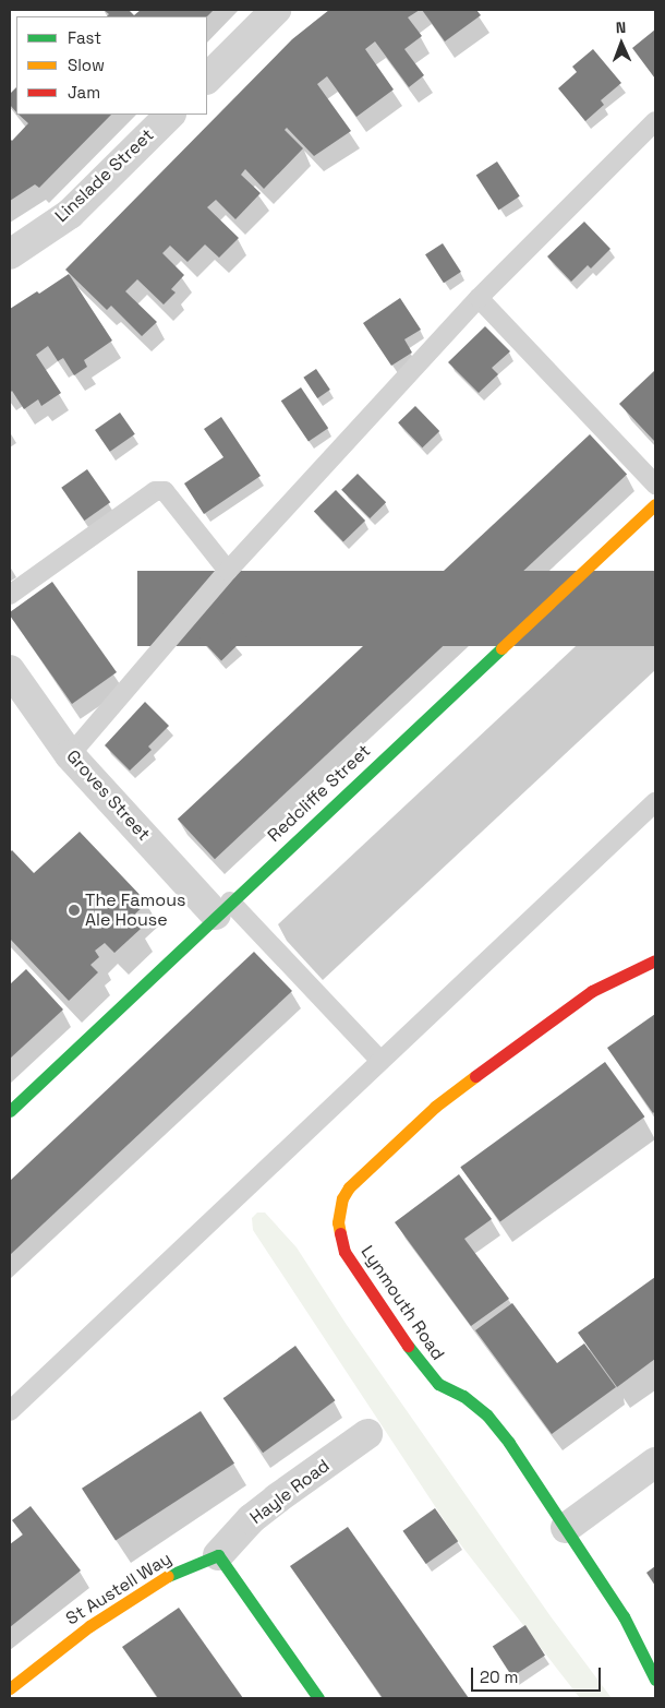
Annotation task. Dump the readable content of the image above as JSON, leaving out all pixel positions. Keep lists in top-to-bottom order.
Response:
{
  "streets": {
    "street": [
      "Linslade Street",
      "Redcliffe Street",
      "Groves Street",
      "Lynmouth Road",
      "Hayle Road",
      "St Austell Way"
    ]
  },
  "crossings": [
    ["Redcliffe Street", "Groves Street"],
    ["Hayle Road", "St Austell Way"]
  ],
  "places": ["The Famous Ale House"],
  "legend": ["Fast", "Slow", "Jam"],
  "scale_bar": "20 m",
  "north": "top"
}
